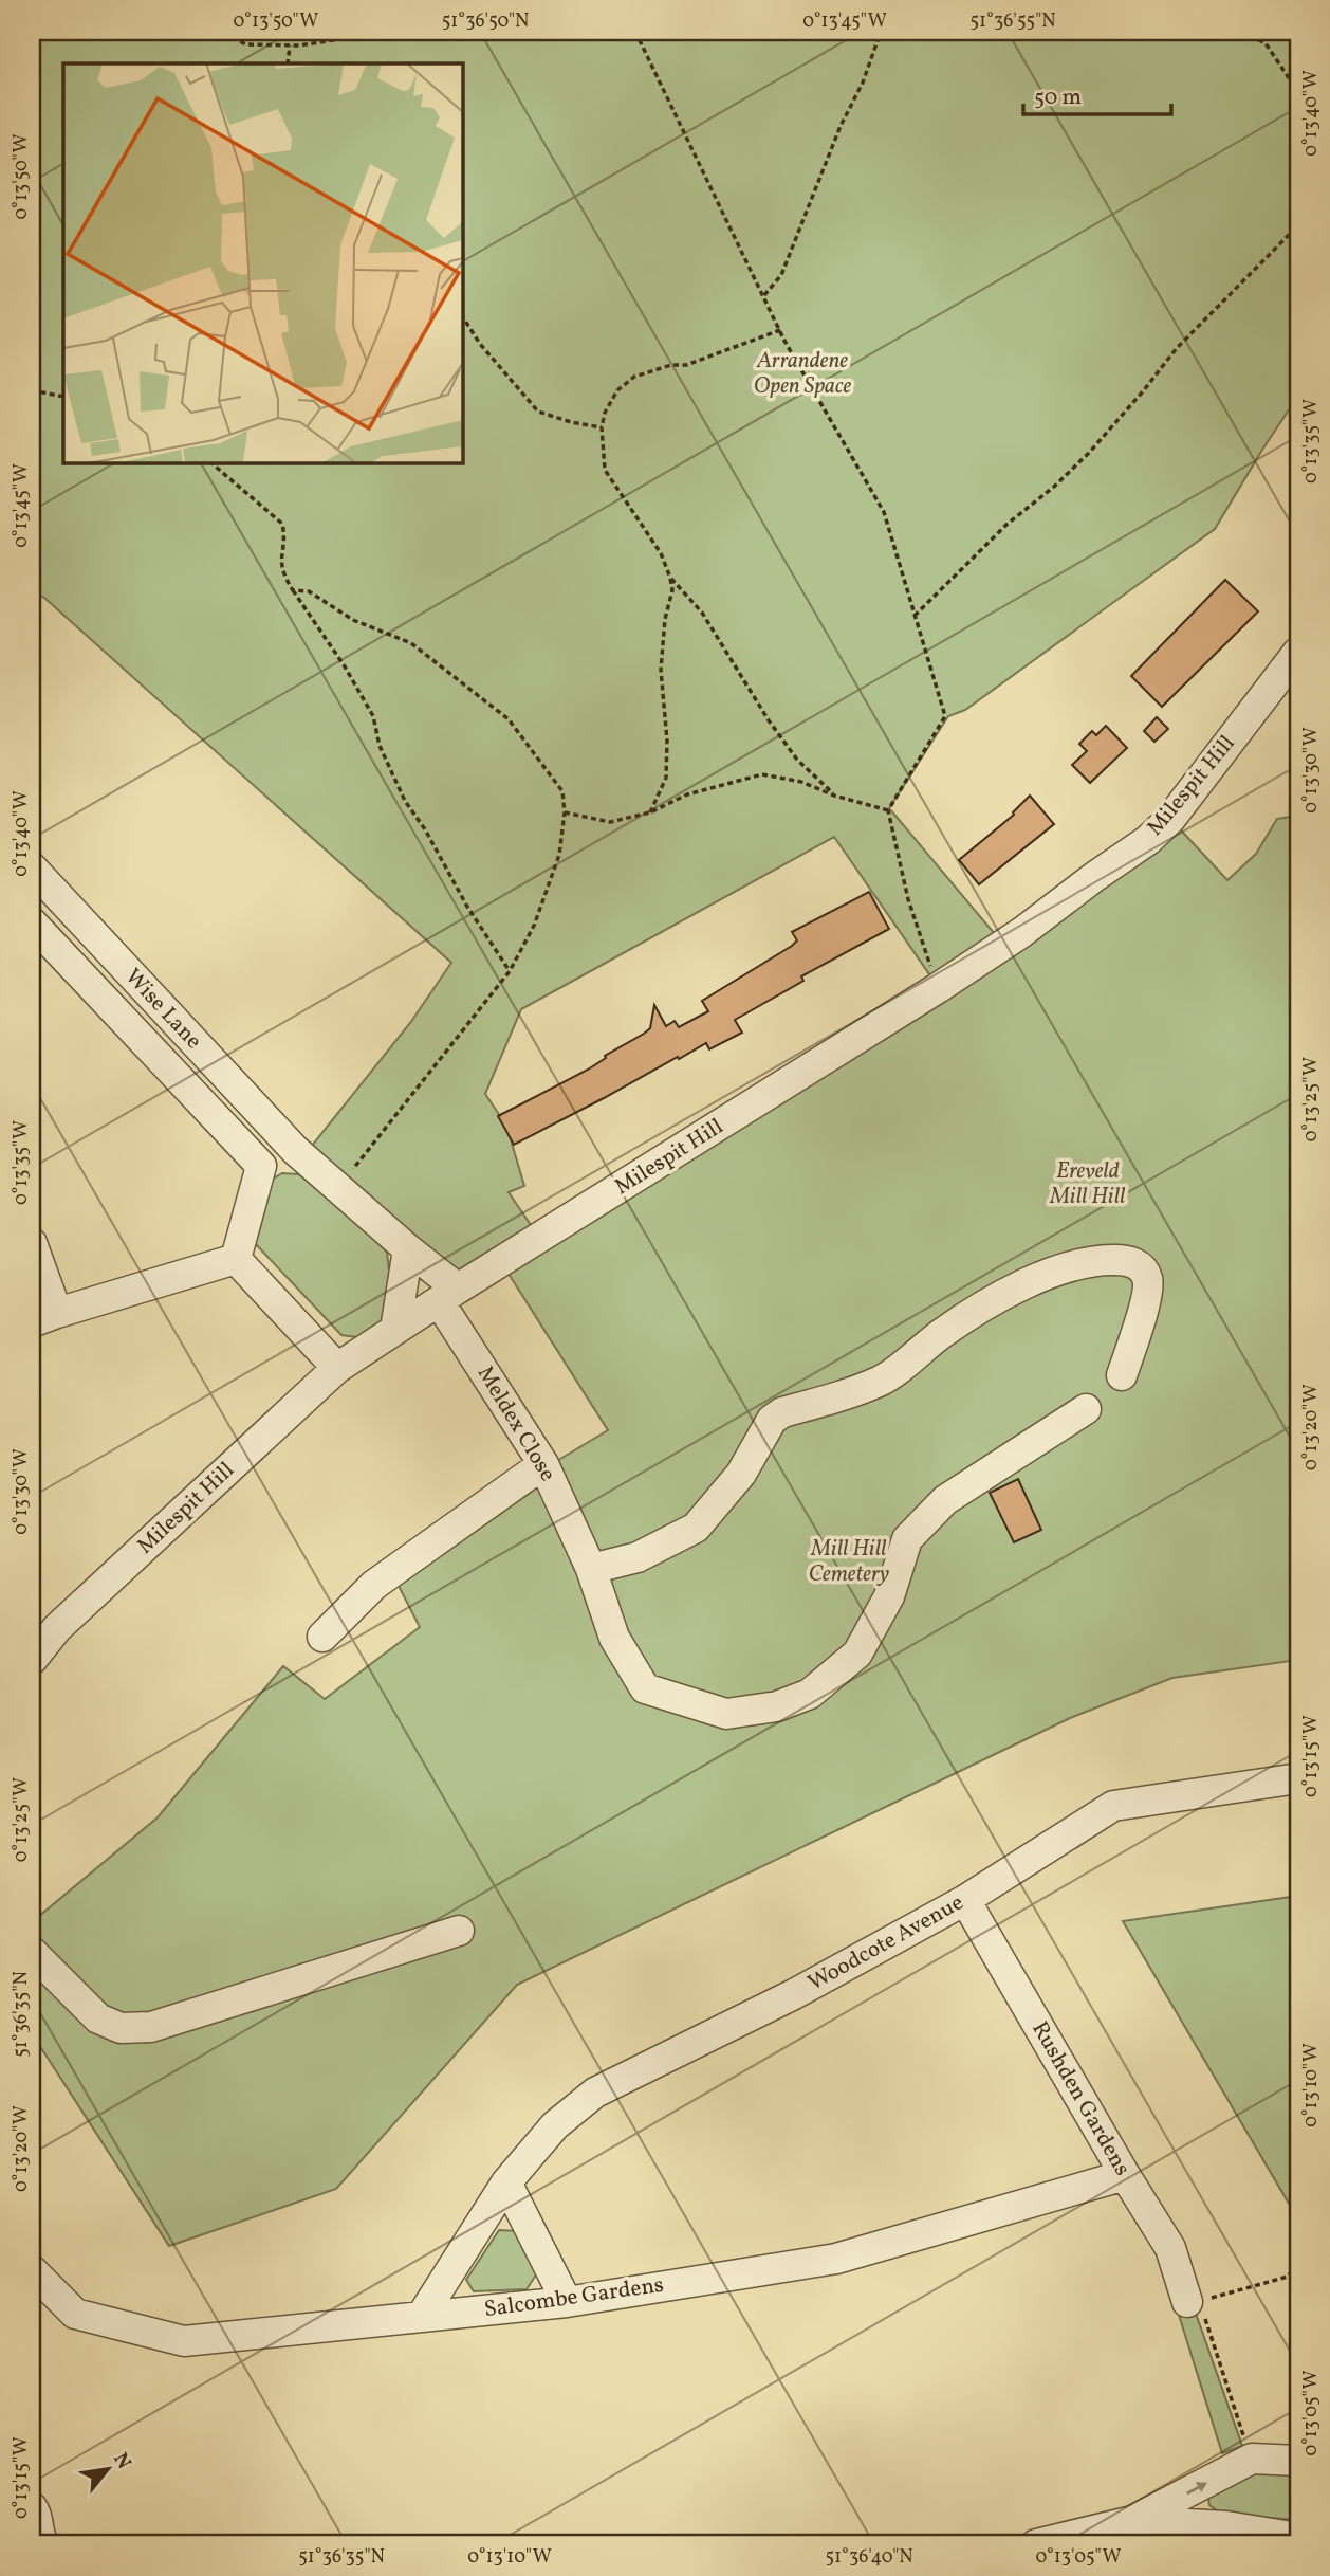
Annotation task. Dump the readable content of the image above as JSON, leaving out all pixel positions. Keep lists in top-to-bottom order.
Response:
{
  "streets": {
    "street": [
      "Milespit Hill",
      "Wise Lane",
      "Meldex Close",
      "Woodcote Avenue",
      "Rushden Gardens",
      "Salcombe Gardens"
    ]
  },
  "crossings": [
    ["Milespit Hill", "Wise Lane"],
    ["Milespit Hill", "Meldex Close"],
    ["Wise Lane", "Meldex Close"],
    ["Woodcote Avenue", "Rushden Gardens"],
    ["Woodcote Avenue", "Salcombe Gardens"],
    ["Rushden Gardens", "Salcombe Gardens"]
  ],
  "parks": ["Arrandene Open Space", "Ereveld Mill Hill", "Mill Hill Cemetery"],
  "scale_bar": "50 m",
  "north": "top right",
  "coordinates": [
    "0°13'50\"W",
    "51°36'50\"N",
    "0°13'45\"W",
    "51°36'55\"N",
    "0°13'40\"W",
    "0°13'35\"W",
    "0°13'30\"W",
    "0°13'25\"W",
    "0°13'20\"W",
    "0°13'15\"W",
    "51°36'35\"N",
    "0°13'10\"W",
    "0°13'05\"W",
    "51°36'40\"N"
  ]
}
